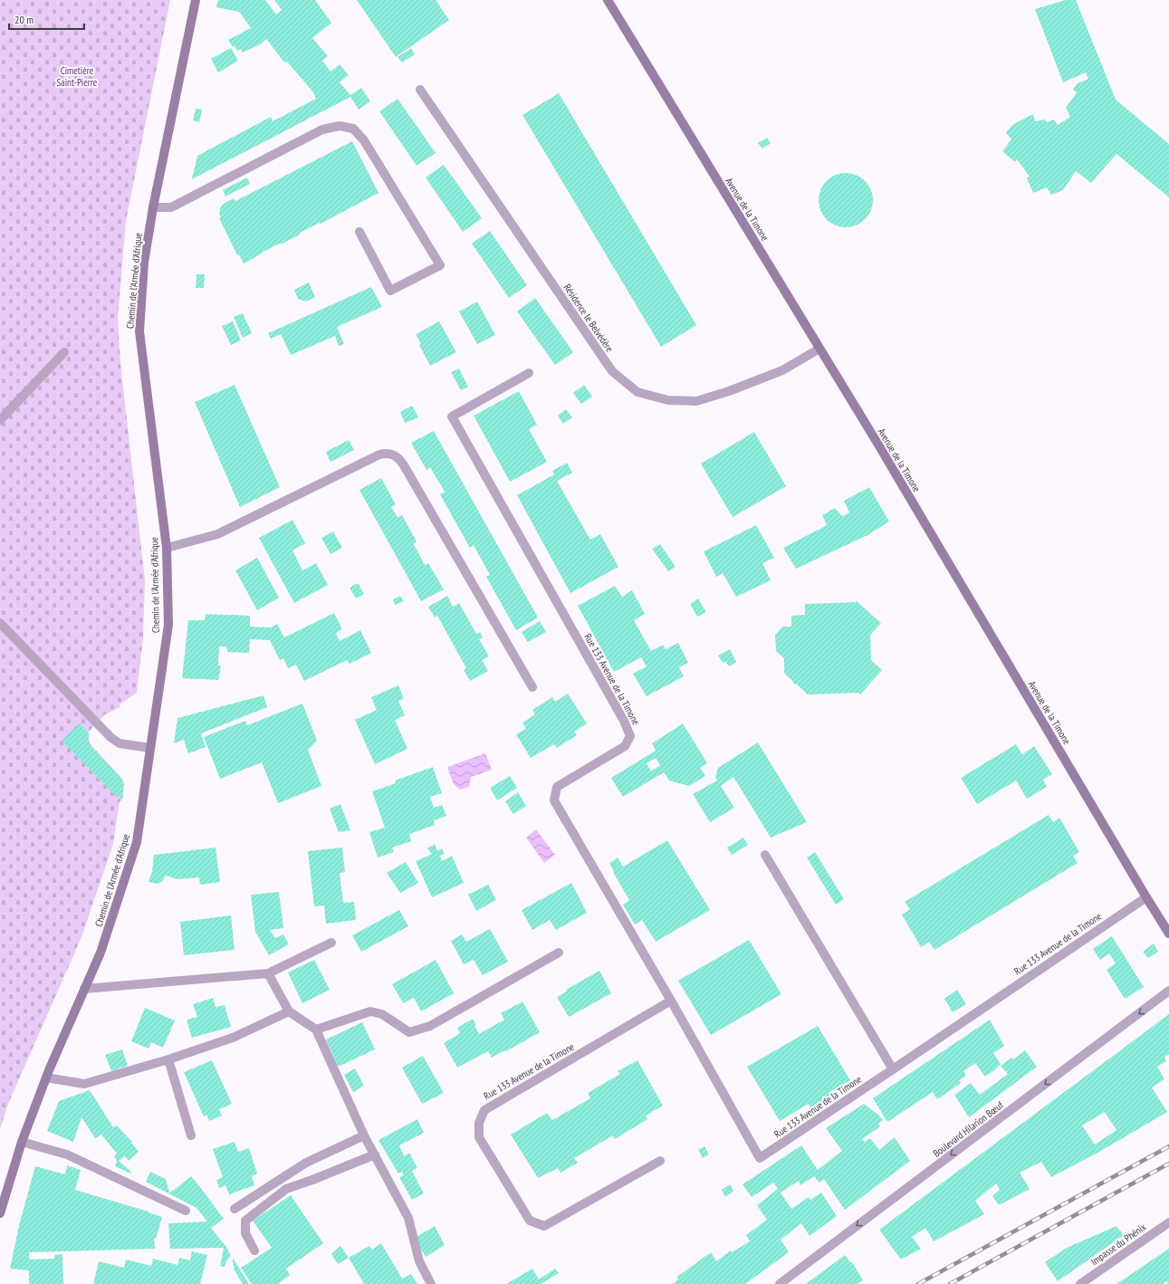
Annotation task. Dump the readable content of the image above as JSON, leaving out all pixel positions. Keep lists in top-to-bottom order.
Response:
{
  "streets": {
    "street": [
      "Avenue de la Timone",
      "Chemin de l'Armée d'Afrique",
      "Résidence le Belvédère",
      "Rue 133 Avenue de la Timone",
      "Boulevard Hilarion Bœuf",
      "Impasse du Phénix"
    ]
  },
  "crossings": [
    ["Avenue de la Timone", "Résidence le Belvédère"],
    ["Avenue de la Timone", "Rue 133 Avenue de la Timone"]
  ],
  "one_way": ["Boulevard Hilarion Bœuf"],
  "parks": ["Cimetière Saint-Pierre"],
  "scale_bar": "20 m"
}
